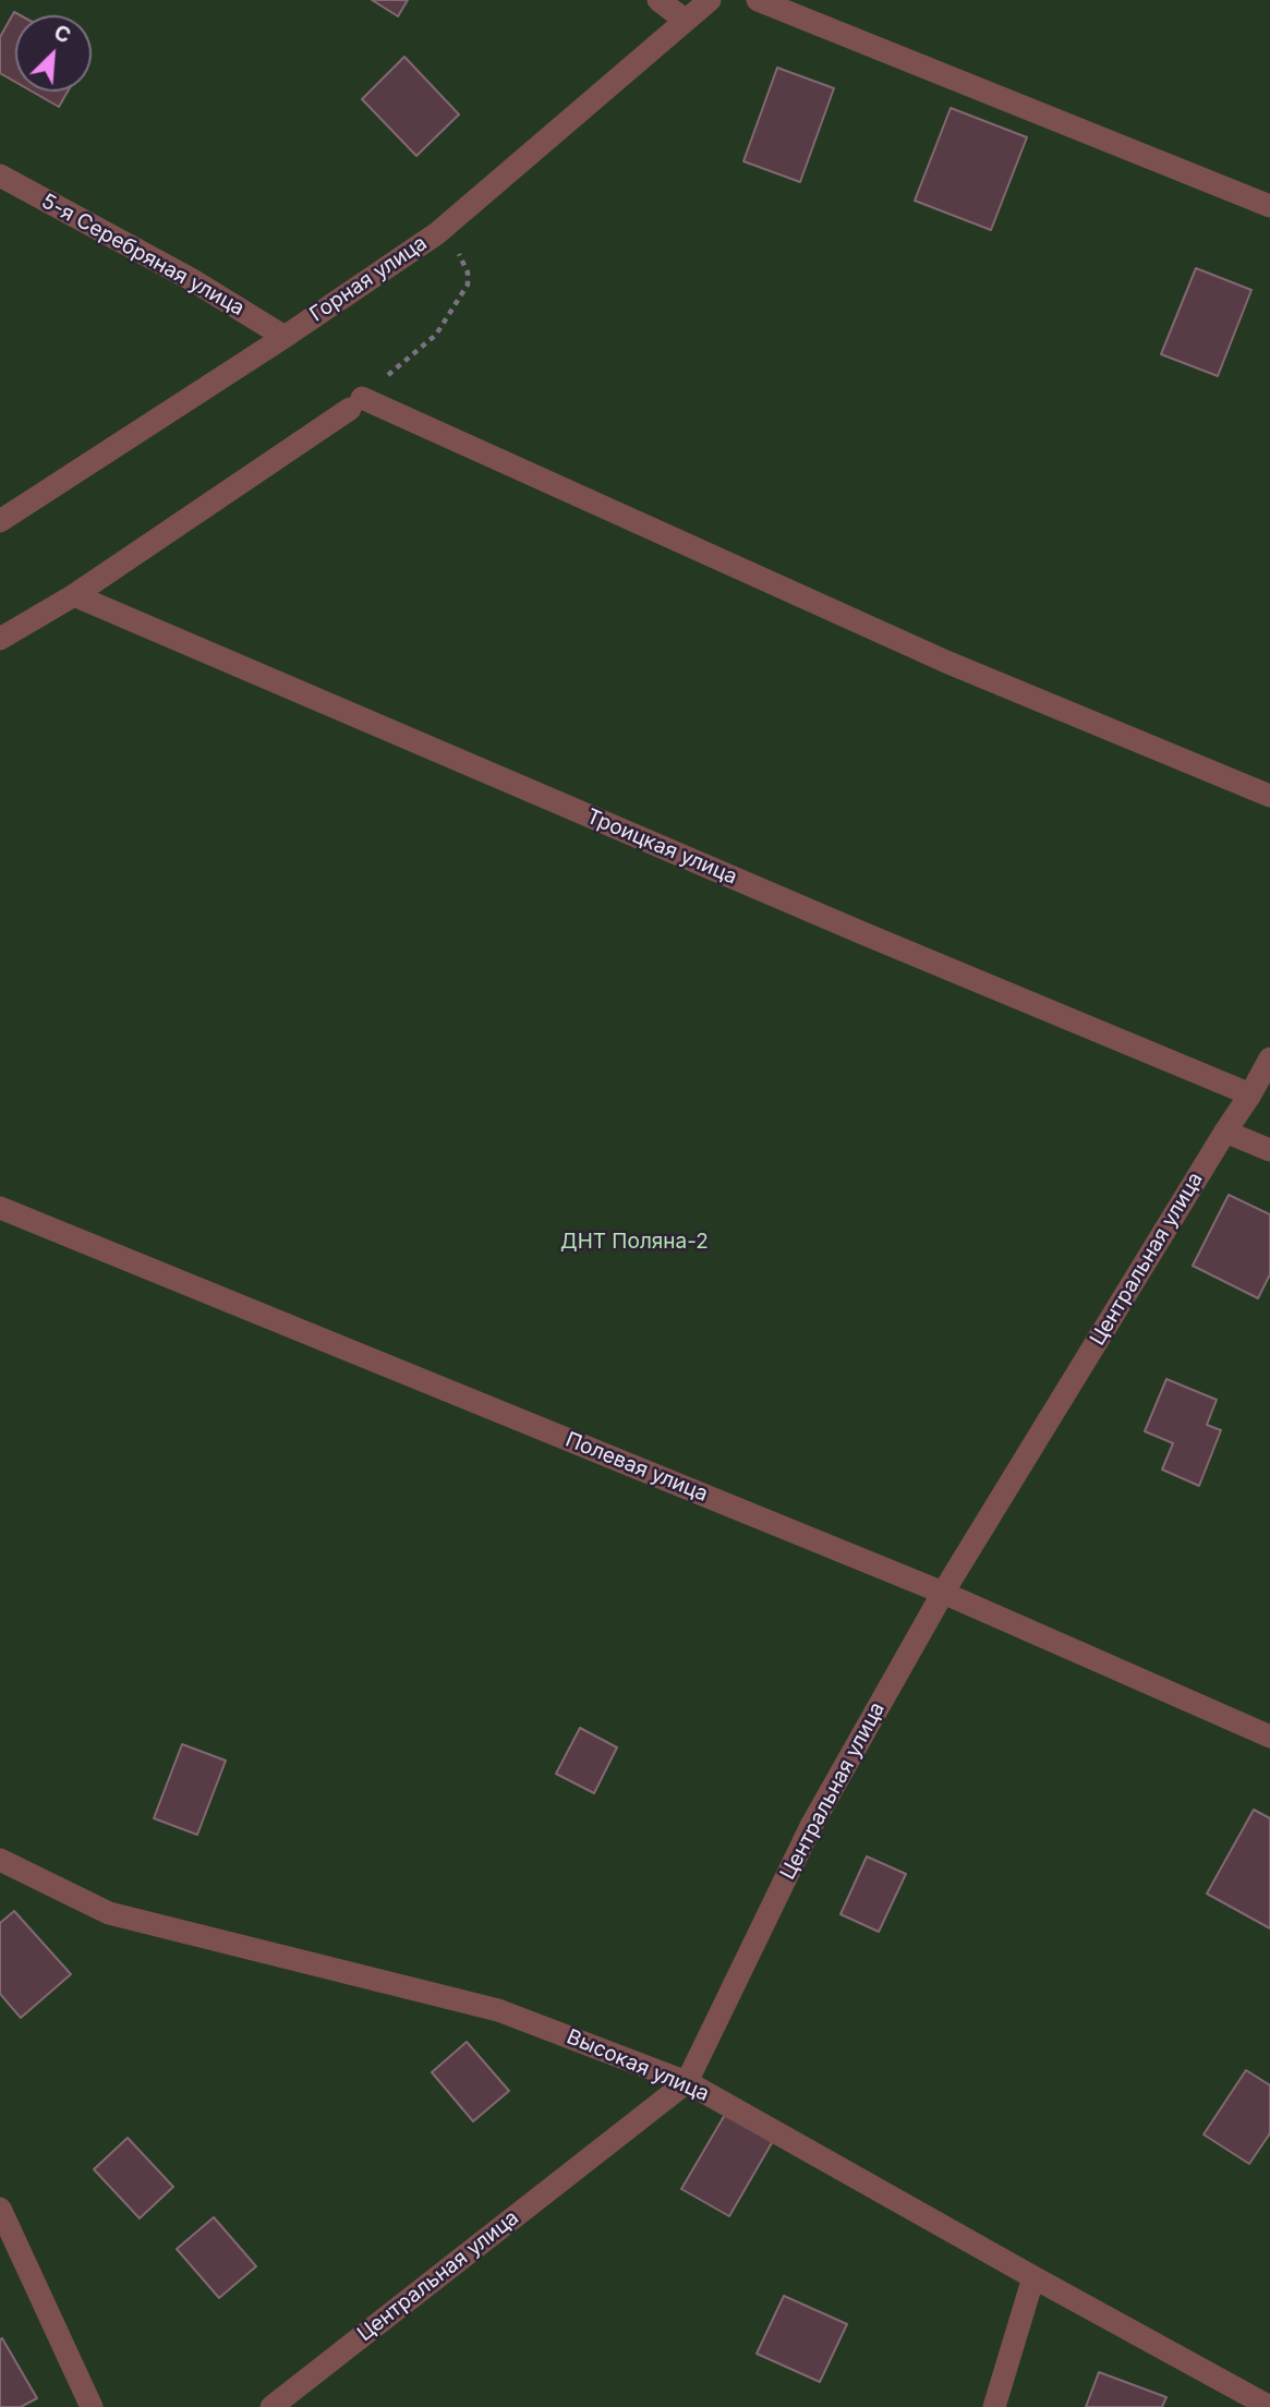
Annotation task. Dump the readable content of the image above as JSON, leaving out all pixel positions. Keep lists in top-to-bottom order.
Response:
{
  "streets": {
    "street": [
      "5-я Серебряная улица",
      "Горная улица",
      "Троицкая улица",
      "Центральная улица",
      "Полевая улица",
      "Высокая улица"
    ]
  },
  "crossings": [
    ["5-я Серебряная улица", "Горная улица"],
    ["Троицкая улица", "Центральная улица"],
    ["Центральная улица", "Полевая улица"],
    ["Центральная улица", "Высокая улица"]
  ],
  "parks": ["ДНТ Поляна-2"],
  "north": "top right"
}
